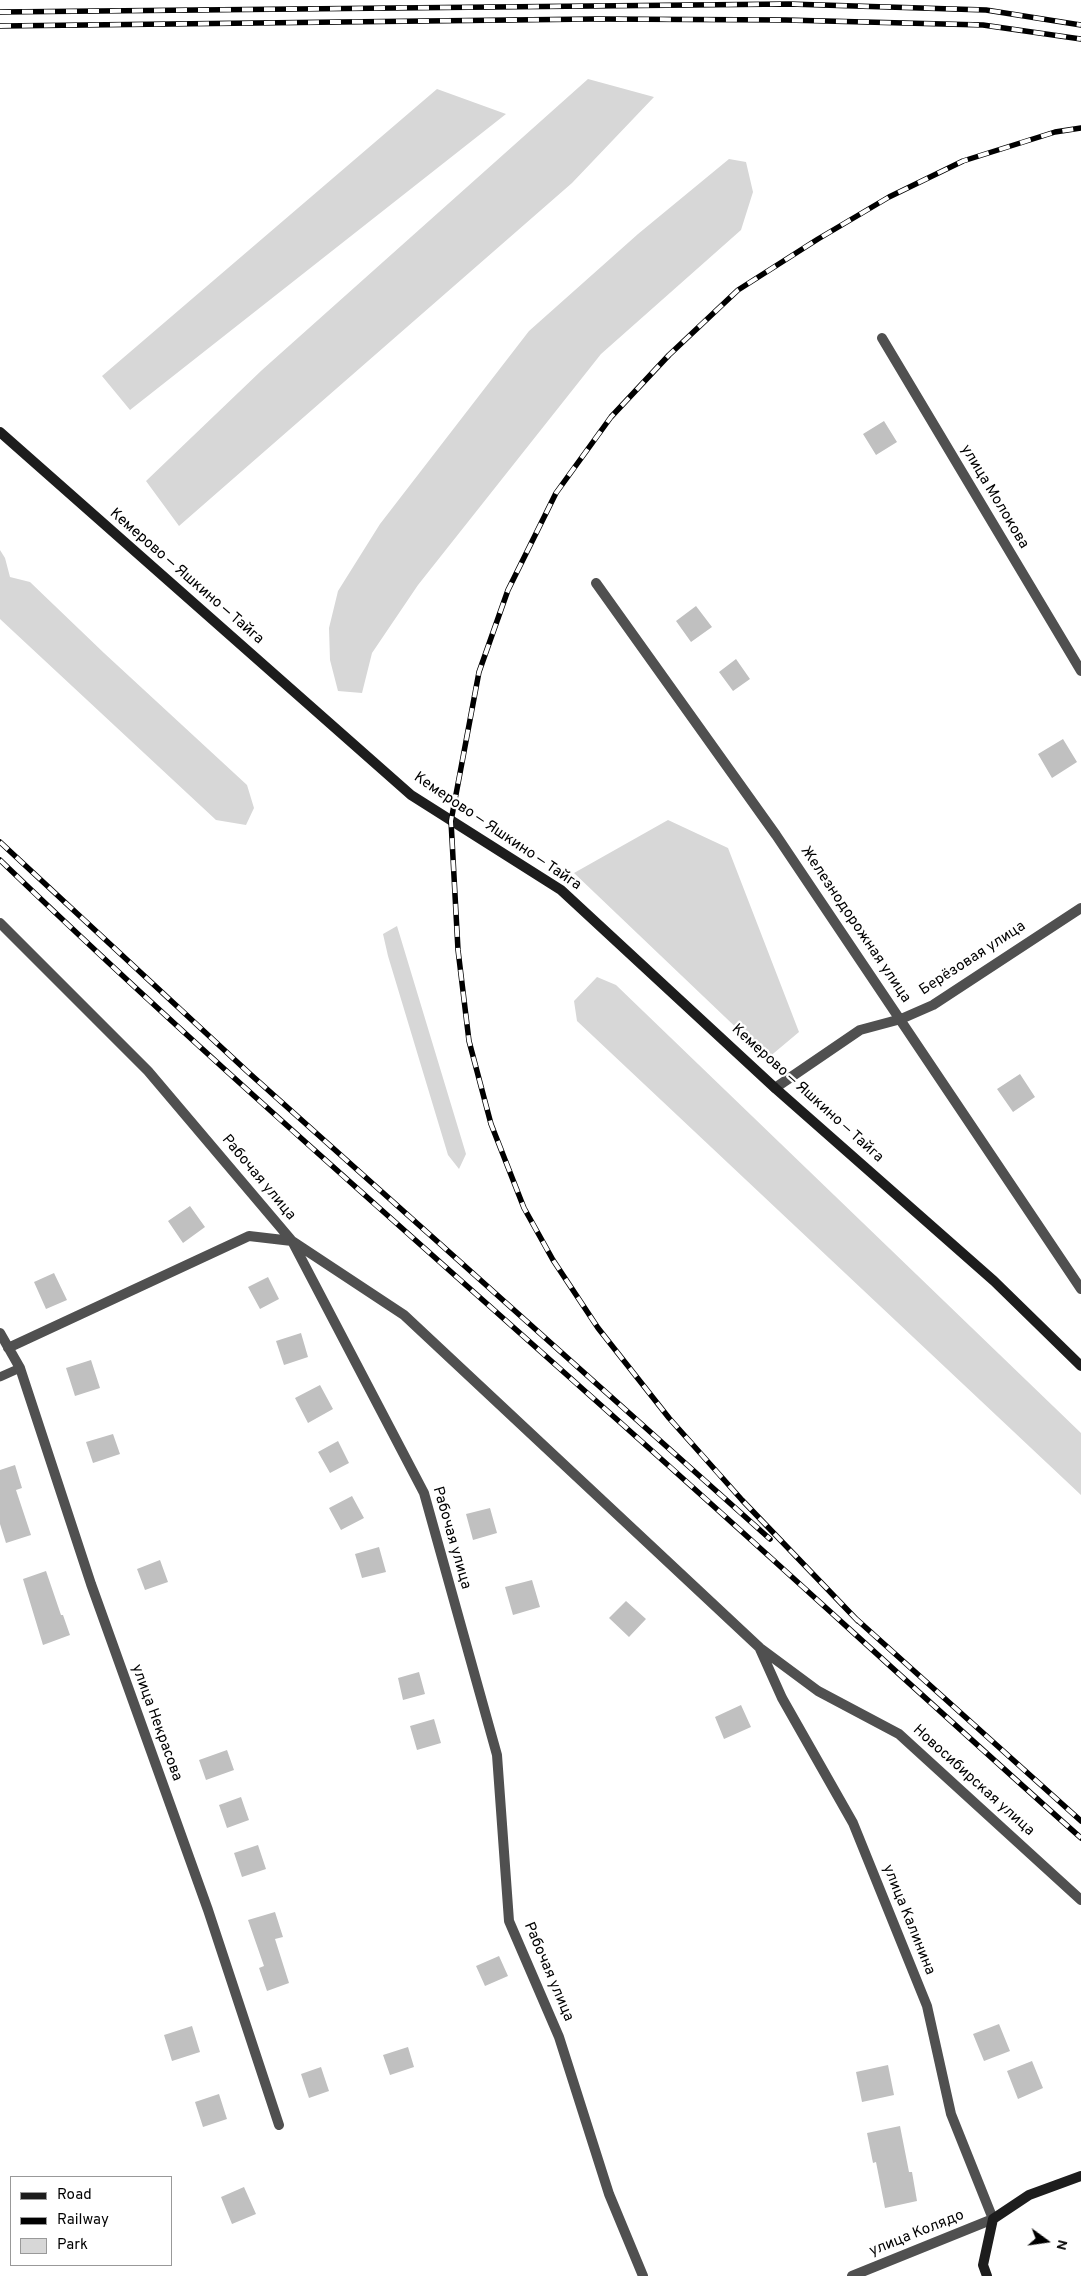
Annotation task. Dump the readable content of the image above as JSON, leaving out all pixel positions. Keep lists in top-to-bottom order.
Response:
{
  "streets": {
    "main road": ["Кемерово — Яшкино — Тайга", "улица Колядо"],
    "street": [
      "улица Молокова",
      "Железнодорожная улица",
      "Берёзовая улица",
      "Рабочая улица",
      "улица Некрасова",
      "Новосибирская улица",
      "улица Калинина"
    ]
  },
  "crossings": [
    ["Кемерово — Яшкино — Тайга", "Берёзовая улица"],
    ["Железнодорожная улица", "Берёзовая улица"],
    ["Рабочая улица", "Новосибирская улица"],
    ["Новосибирская улица", "улица Калинина"],
    ["улица Калинина", "улица Колядо"]
  ],
  "legend": ["Road", "Railway", "Park"],
  "north": "right"
}
